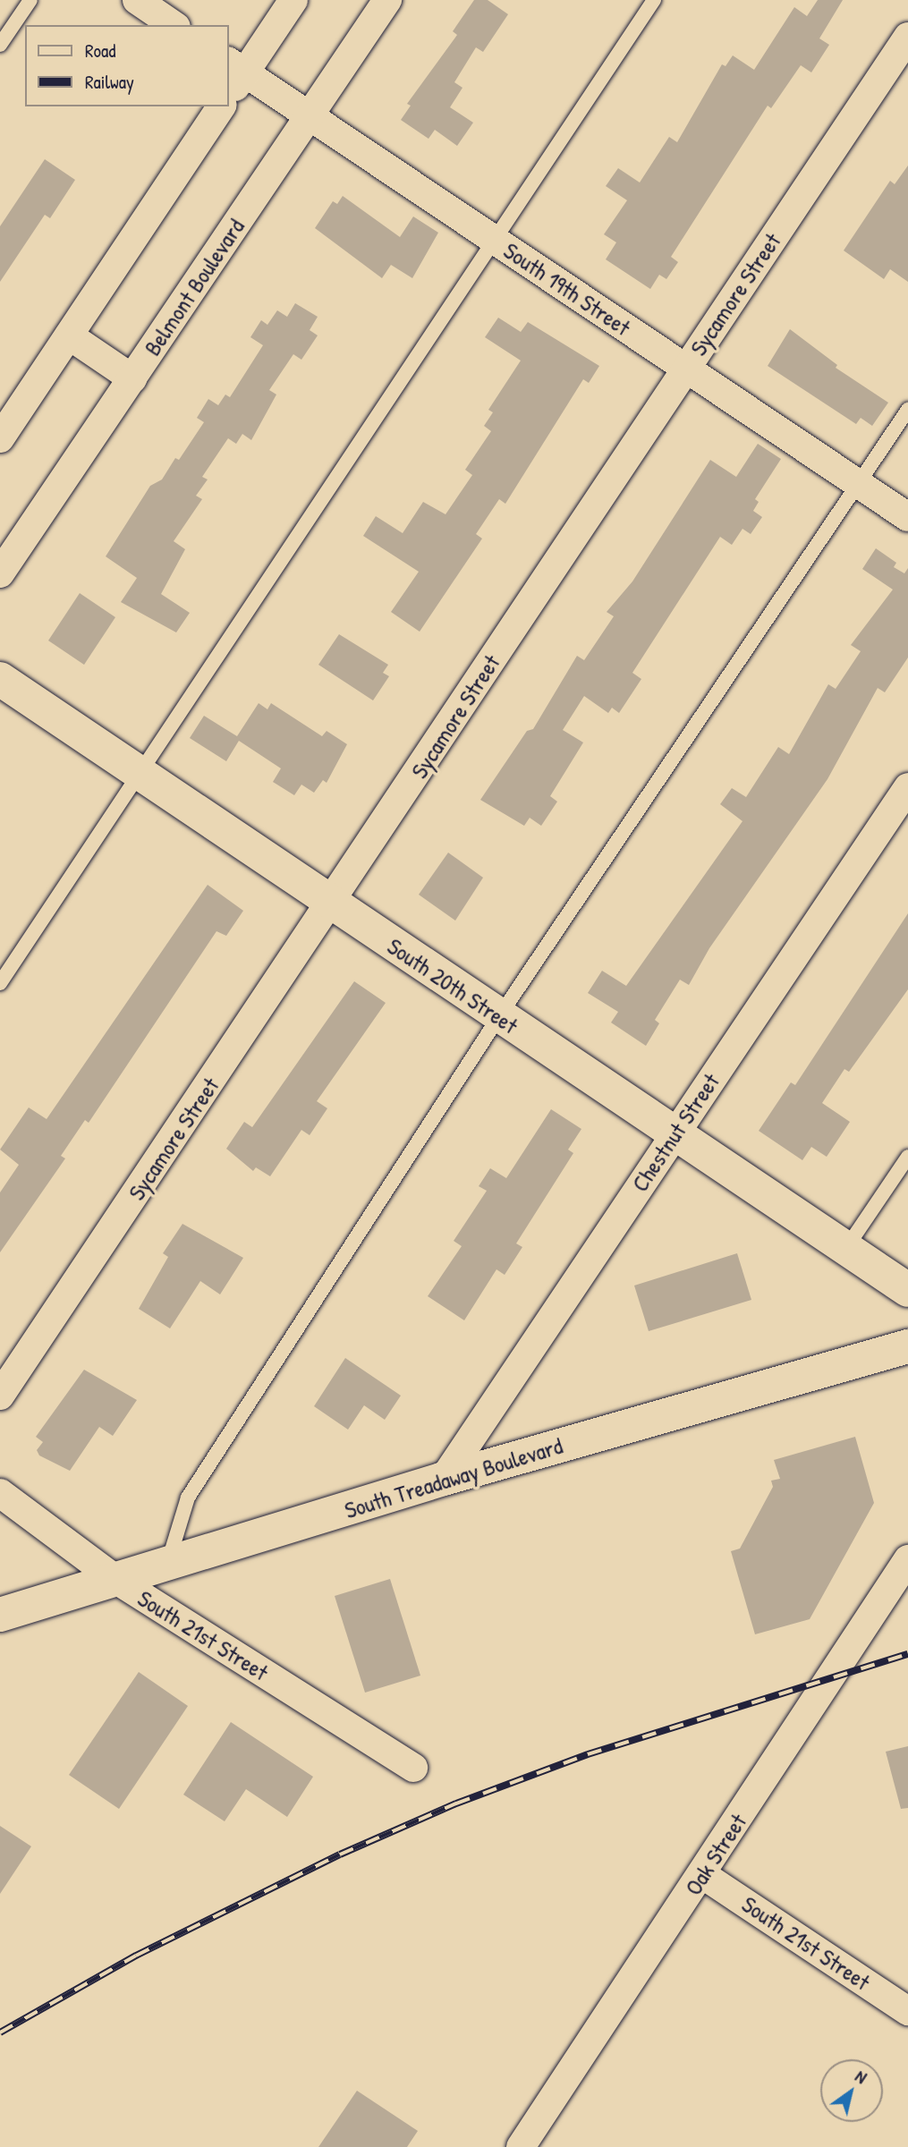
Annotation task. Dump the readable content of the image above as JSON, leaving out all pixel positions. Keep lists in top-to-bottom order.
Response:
{
  "streets": {
    "street": [
      "Belmont Boulevard",
      "South 19th Street",
      "Sycamore Street",
      "South 20th Street",
      "Chestnut Street",
      "South Treadaway Boulevard",
      "South 21st Street",
      "Oak Street"
    ]
  },
  "crossings": [
    ["Belmont Boulevard", "South 19th Street"],
    ["South 19th Street", "Sycamore Street"],
    ["Sycamore Street", "South 20th Street"],
    ["South 20th Street", "Chestnut Street"],
    ["Chestnut Street", "South Treadaway Boulevard"],
    ["South Treadaway Boulevard", "South 21st Street"],
    ["South 21st Street", "Oak Street"]
  ],
  "legend": ["Road", "Railway"],
  "north": "top right"
}
